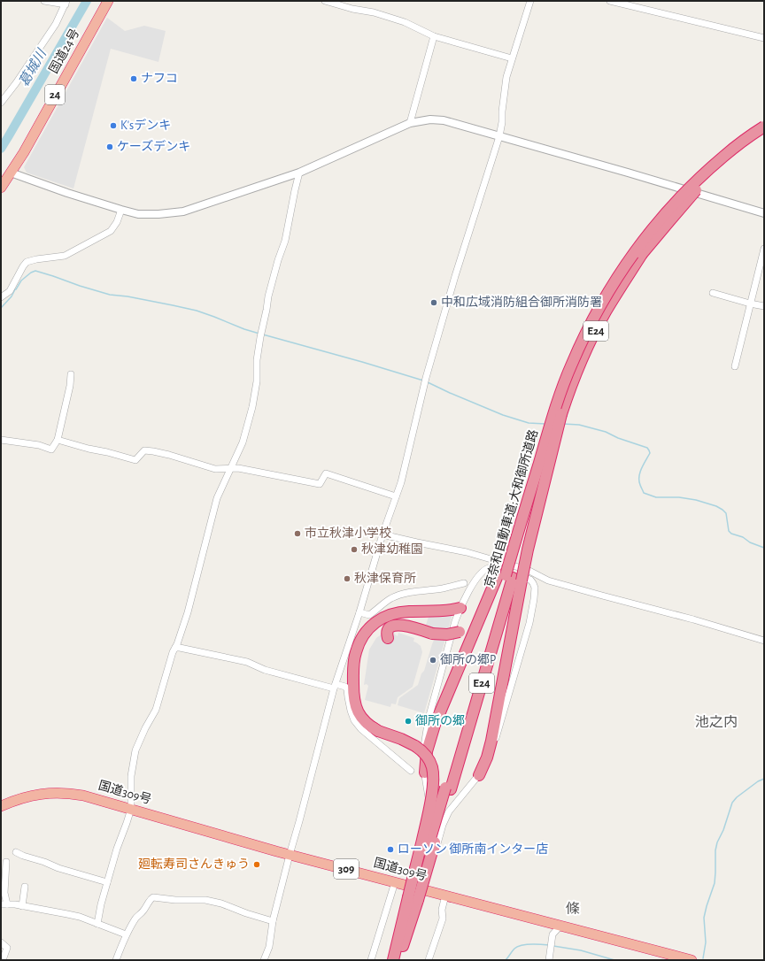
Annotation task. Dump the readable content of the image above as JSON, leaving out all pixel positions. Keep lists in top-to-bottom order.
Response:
{
  "streets": {
    "highway": [
      "国道24号",
      "24",
      "E24",
      "京奈和自動車道;大和御所道路",
      "国道309号",
      "309"
    ]
  },
  "districts": ["池之内", "條"],
  "water": ["葛城川"],
  "places": [
    "ナフコ",
    "K'sデンキ",
    "ケーズデンキ",
    "中和広域消防組合御所消防署",
    "市立秋津小学校",
    "秋津幼稚園",
    "秋津保育所",
    "御所の郷P",
    "御所の郷",
    "ローソン 御所南インター店",
    "廻転寿司さんきゅう"
  ]
}
